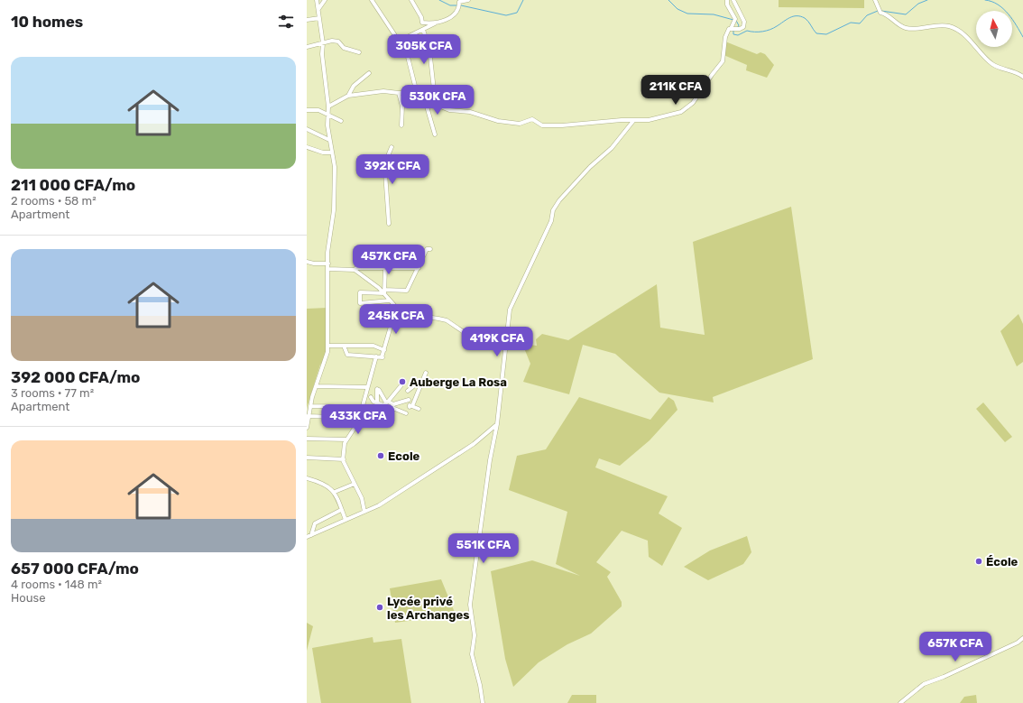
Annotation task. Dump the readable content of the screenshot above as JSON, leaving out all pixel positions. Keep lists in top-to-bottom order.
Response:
{
  "places": [
    "Auberge La Rosa",
    "Ecole",
    "École",
    "Lycée privé les Archanges"
  ],
  "north": "top",
  "page": {
    "heading": "10 homes",
    "price": [
      "305K CFA",
      "211K CFA",
      "530K CFA",
      "392K CFA",
      "457K CFA",
      "245K CFA",
      "419K CFA",
      "433K CFA",
      "551K CFA",
      "657K CFA"
    ],
    "list": [
      {
        "name": "211 000 CFA/mo",
        "note": "2 rooms · 58 m² · Apartment"
      },
      {
        "name": "392 000 CFA/mo",
        "note": "3 rooms · 77 m² · Apartment"
      },
      {
        "name": "657 000 CFA/mo",
        "note": "4 rooms · 148 m² · House"
      }
    ]
  }
}
